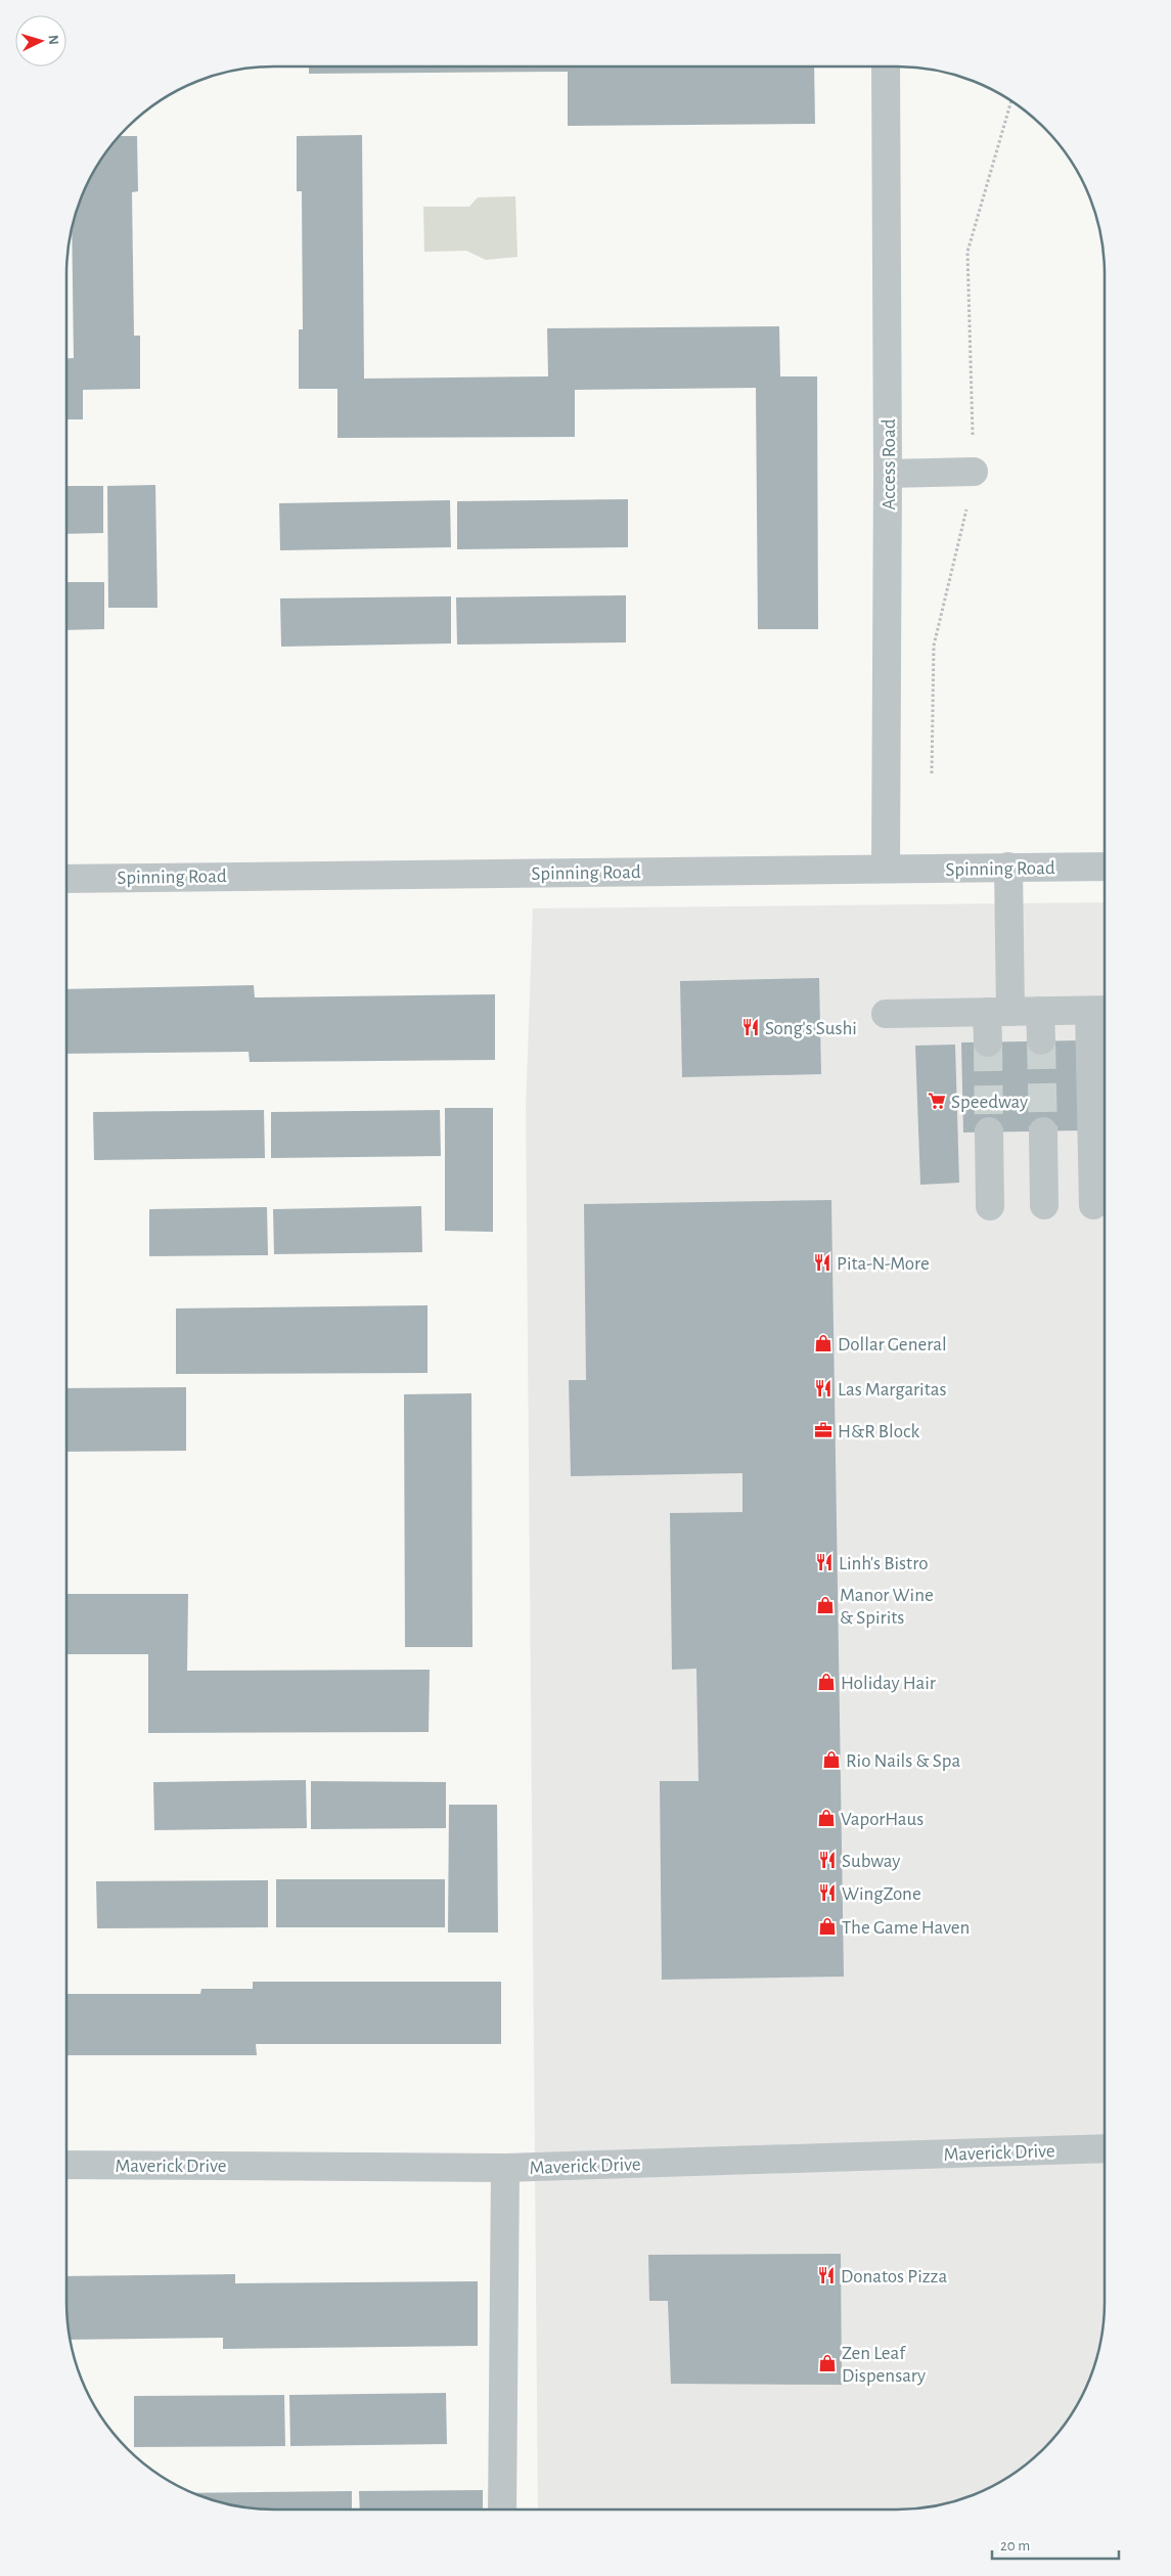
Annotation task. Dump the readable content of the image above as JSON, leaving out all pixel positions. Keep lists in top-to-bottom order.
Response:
{
  "streets": {
    "street": ["Access Road", "Spinning Road", "Maverick Drive"]
  },
  "crossings": [
    ["Access Road", "Spinning Road"]
  ],
  "places": {
    "restaurant": [
      "Song's Sushi",
      "Pita-N-More",
      "Las Margaritas",
      "Linh's Bistro",
      "Subway",
      "WingZone",
      "Donatos Pizza"
    ],
    "supermarket": ["Speedway"],
    "shop": [
      "Dollar General",
      "Manor Wine & Spirits",
      "Holiday Hair",
      "Rio Nails & Spa",
      "VaporHaus",
      "The Game Haven",
      "Zen Leaf Dispensary"
    ],
    "office": ["H&R Block"]
  },
  "scale_bar": "20 m",
  "north": "right"
}
